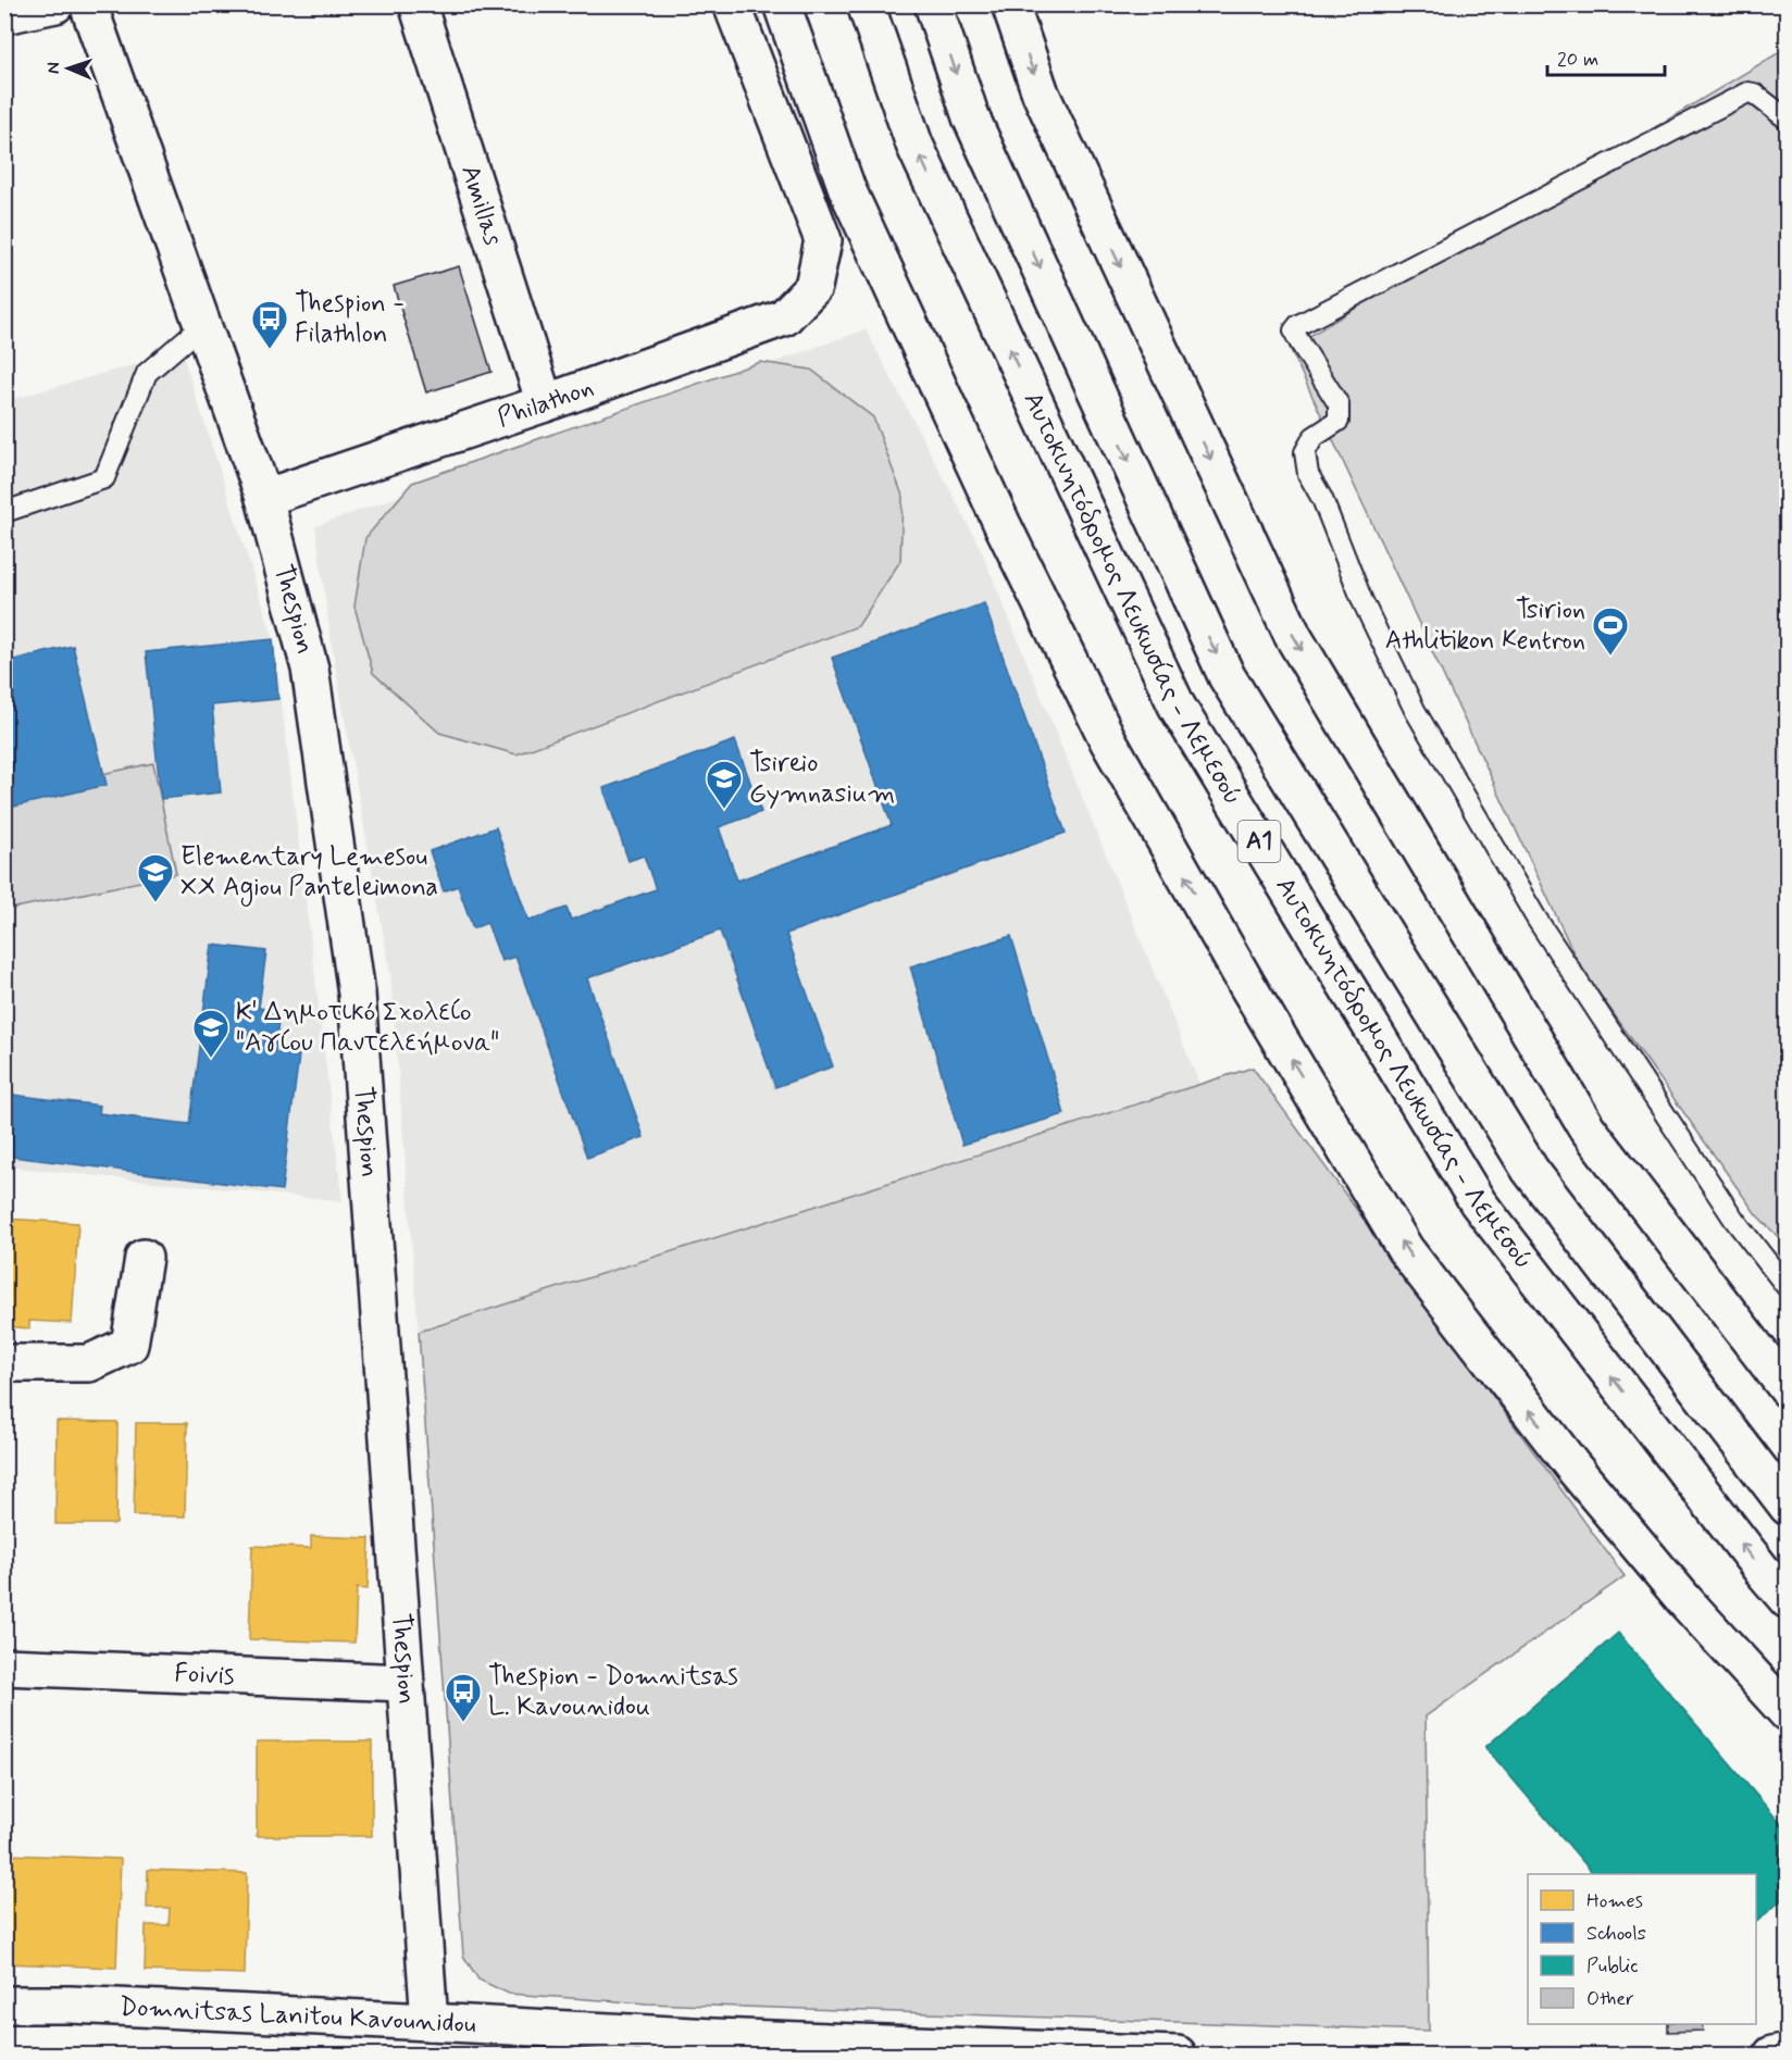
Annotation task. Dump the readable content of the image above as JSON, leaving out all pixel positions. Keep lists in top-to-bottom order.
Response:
{
  "streets": {
    "main road": [
      "Amillas",
      "Philathon",
      "Αυτοκινητόδρομος Λευκωσίας - Λεμεσού",
      "Thespion",
      "A1",
      "Foivis",
      "Domnitsas Lanitou Kavounidou"
    ]
  },
  "crossings": [
    ["Amillas", "Philathon"],
    ["Philathon", "Thespion"],
    ["Thespion", "Foivis"],
    ["Thespion", "Domnitsas Lanitou Kavounidou"]
  ],
  "places": {
    "bus stop": ["Thespion - Filathlon", "Thespion - Domnitsas L. Kavounidou"],
    "sports": ["Tsirion Athlitikon Kentron"],
    "school or university": ["Tsireio Gymnasium", "Elementary Lemesou XX Agiou Panteleimona", "Κ' Δημοτικό Σχολείο \"Αγίου Παντελεήμονα\""]
  },
  "legend": [
    "Homes",
    "Schools",
    "Public",
    "Other"
  ],
  "scale_bar": "20 m",
  "north": "left"
}
